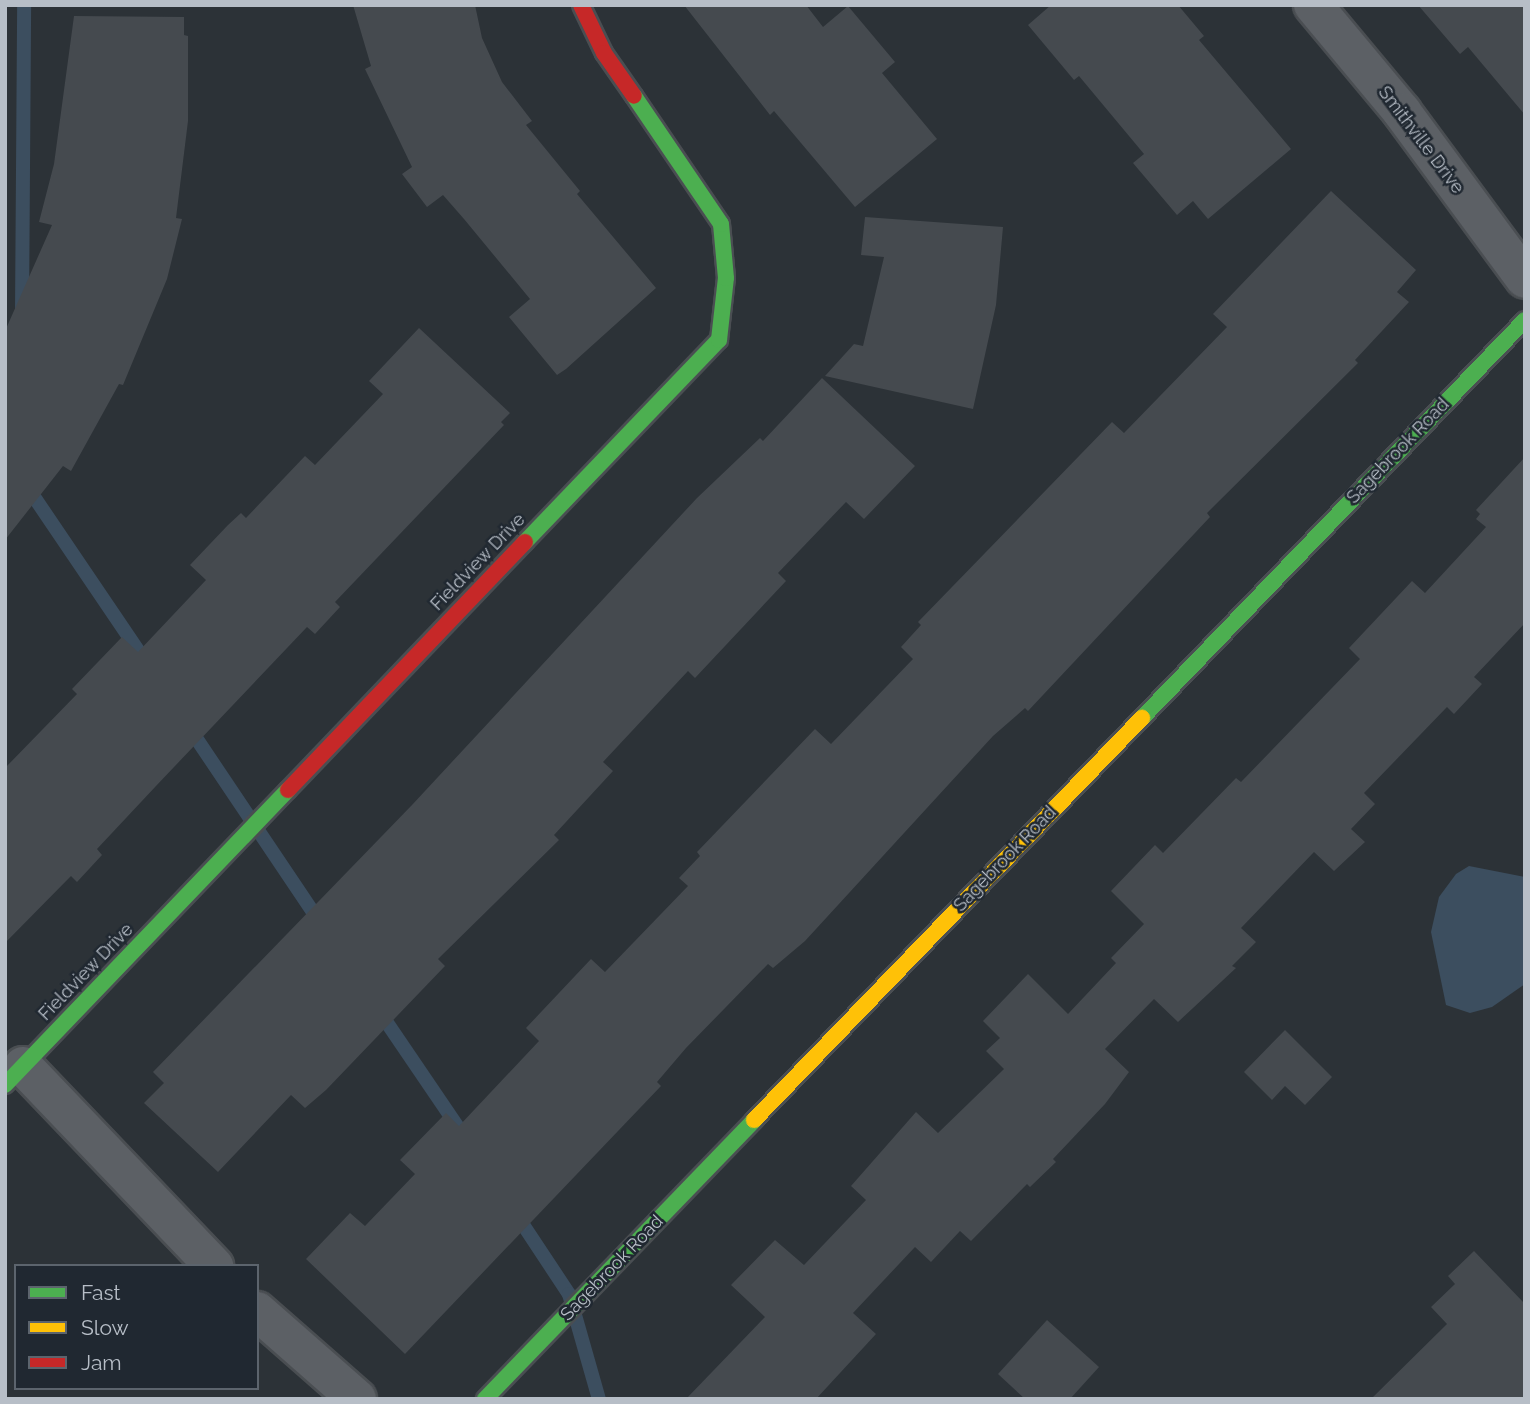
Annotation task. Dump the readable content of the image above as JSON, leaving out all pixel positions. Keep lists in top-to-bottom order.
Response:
{
  "streets": {
    "street": ["Smithville Drive", "Sagebrook Road", "Fieldview Drive"]
  },
  "legend": ["Fast", "Slow", "Jam"]
}
